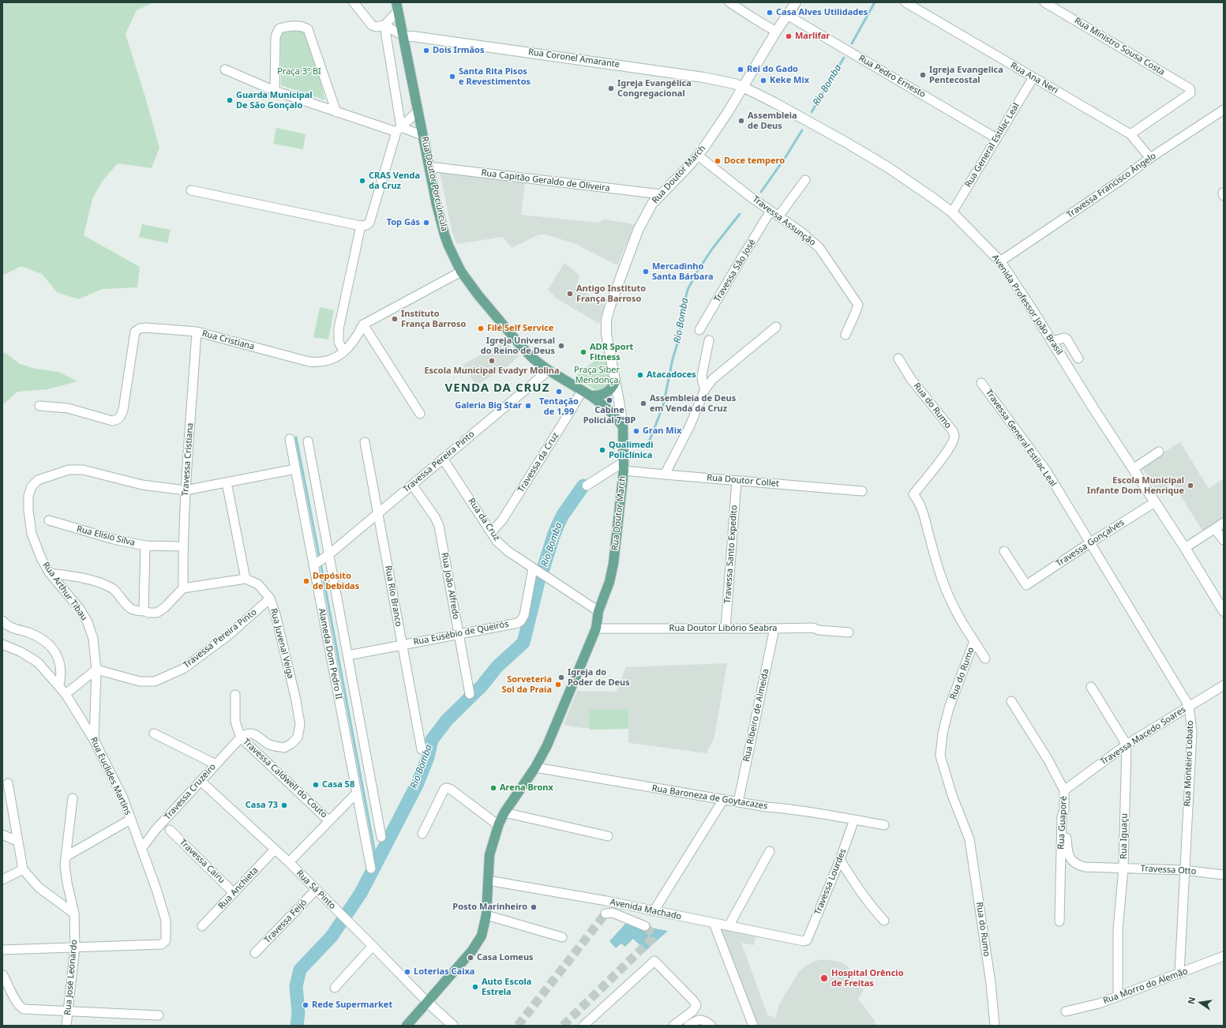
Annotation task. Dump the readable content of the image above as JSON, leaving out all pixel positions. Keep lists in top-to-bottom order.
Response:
{
  "streets": {
    "main road": [
      "Rua Coronel Amarante",
      "Rua Doutor March",
      "Rua Doutor Porciúncula",
      "Avenida Professor João Brasil"
    ],
    "street": [
      "Rua Ministro Sousa Costa",
      "Rua Pedro Ernesto",
      "Rua Ana Neri",
      "Rua General Estilac Leal",
      "Rua Capitão Geraldo de Oliveira",
      "Travessa Francisco Ângelo",
      "Travessa Assunção",
      "Travessa São José",
      "Rua Cristiana",
      "Rua do Rumo",
      "Travessa General Estilac Leal",
      "Travessa Cristiana",
      "Travessa Pereira Pinto",
      "Travessa da Cruz",
      "Rua Doutor Collet",
      "Rua da Cruz",
      "Rua Elisio Silva",
      "Travessa Gonçalves",
      "Travessa Santo Expedito",
      "Rua João Alfredo",
      "Rua Arthur Tibau",
      "Rua Rio Branco",
      "Rua Doutor Libório Seabra",
      "Rua Eusébio de Queirós",
      "Rua Juvenal Veiga",
      "Alameda Dom Pedro II",
      "Rua Ribeiro de Almeida",
      "Travessa Macedo Soares",
      "Rua Monteiro Lobato",
      "Rua Euclides Martins",
      "Travessa Caldwell do Couto",
      "Travessa Cruzeiro",
      "Rua Baroneza de Goytacazes",
      "Rua Guaporé",
      "Rua Iguaçu",
      "Travessa Cairu",
      "Travessa Otto",
      "Travessa Lourdes",
      "Rua Anchieta",
      "Rua Sá Pinto",
      "Avenida Machado",
      "Travessa Feijó",
      "Rua José Leonardo",
      "Rua Morro do Alemão"
    ]
  },
  "crossings": [
    ["Rua Ministro Sousa Costa", "Rua Ana Neri"],
    ["Rua Coronel Amarante", "Rua Doutor March"],
    ["Rua Coronel Amarante", "Rua Doutor Porciúncula"],
    ["Rua Coronel Amarante", "Avenida Professor João Brasil"],
    ["Rua Pedro Ernesto", "Rua General Estilac Leal"],
    ["Rua Pedro Ernesto", "Rua Doutor March"],
    ["Rua Ana Neri", "Rua General Estilac Leal"],
    ["Rua Ana Neri", "Travessa Francisco Ângelo"],
    ["Rua General Estilac Leal", "Avenida Professor João Brasil"],
    ["Rua Doutor March", "Rua Capitão Geraldo de Oliveira"],
    ["Rua Doutor March", "Rua Doutor Porciúncula"],
    ["Rua Doutor March", "Travessa Assunção"],
    ["Rua Doutor March", "Avenida Professor João Brasil"],
    ["Rua Doutor March", "Rua Doutor Collet"],
    ["Rua Doutor March", "Rua da Cruz"],
    ["Rua Doutor March", "Rua Doutor Libório Seabra"],
    ["Rua Doutor March", "Rua Baroneza de Goytacazes"],
    ["Rua Doutor March", "Rua Sá Pinto"],
    ["Rua Doutor March", "Avenida Machado"],
    ["Rua Capitão Geraldo de Oliveira", "Rua Doutor Porciúncula"],
    ["Rua Doutor Porciúncula", "Travessa Pereira Pinto"],
    ["Rua Doutor Porciúncula", "Travessa da Cruz"],
    ["Travessa Francisco Ângelo", "Avenida Professor João Brasil"],
    ["Travessa Assunção", "Travessa São José"],
    ["Avenida Professor João Brasil", "Travessa Gonçalves"],
    ["Rua Cristiana", "Travessa Cristiana"],
    ["Travessa General Estilac Leal", "Travessa Gonçalves"],
    ["Travessa General Estilac Leal", "Rua Monteiro Lobato"],
    ["Travessa Cristiana", "Rua Elisio Silva"],
    ["Travessa Cristiana", "Rua Arthur Tibau"],
    ["Travessa Pereira Pinto", "Rua da Cruz"],
    ["Travessa Pereira Pinto", "Rua João Alfredo"],
    ["Travessa Pereira Pinto", "Rua Arthur Tibau"],
    ["Travessa Pereira Pinto", "Rua Rio Branco"],
    ["Travessa Pereira Pinto", "Rua Juvenal Veiga"],
    ["Travessa Pereira Pinto", "Alameda Dom Pedro II"],
    ["Travessa da Cruz", "Rua da Cruz"],
    ["Rua Doutor Collet", "Travessa Santo Expedito"],
    ["Rua da Cruz", "Rua Eusébio de Queirós"],
    ["Travessa Gonçalves", "Rua Monteiro Lobato"],
    ["Travessa Santo Expedito", "Rua Doutor Libório Seabra"],
    ["Rua João Alfredo", "Rua Eusébio de Queirós"],
    ["Rua Arthur Tibau", "Alameda Dom Pedro II"],
    ["Rua Arthur Tibau", "Rua Euclides Martins"],
    ["Rua Rio Branco", "Rua Eusébio de Queirós"],
    ["Rua Doutor Libório Seabra", "Rua Ribeiro de Almeida"],
    ["Rua Eusébio de Queirós", "Alameda Dom Pedro II"],
    ["Rua Juvenal Veiga", "Travessa Caldwell do Couto"],
    ["Rua Juvenal Veiga", "Travessa Cruzeiro"],
    ["Rua Ribeiro de Almeida", "Rua Baroneza de Goytacazes"],
    ["Travessa Macedo Soares", "Rua Monteiro Lobato"],
    ["Travessa Macedo Soares", "Rua Guaporé"],
    ["Travessa Macedo Soares", "Rua Iguaçu"],
    ["Rua Monteiro Lobato", "Travessa Otto"],
    ["Rua Monteiro Lobato", "Rua Morro do Alemão"],
    ["Rua Euclides Martins", "Travessa Cruzeiro"],
    ["Rua Euclides Martins", "Rua José Leonardo"],
    ["Travessa Caldwell do Couto", "Travessa Cruzeiro"],
    ["Travessa Cruzeiro", "Rua Sá Pinto"],
    ["Rua Baroneza de Goytacazes", "Travessa Lourdes"],
    ["Rua Guaporé", "Travessa Otto"],
    ["Rua Iguaçu", "Travessa Otto"],
    ["Rua Iguaçu", "Rua Morro do Alemão"],
    ["Travessa Cairu", "Rua Anchieta"],
    ["Travessa Lourdes", "Avenida Machado"],
    ["Rua Anchieta", "Rua Sá Pinto"],
    ["Rua Sá Pinto", "Travessa Feijó"]
  ],
  "districts": ["VENDA DA CRUZ"],
  "water": ["Rio Bomba"],
  "parks": ["Praça 3º BI", "Praça Siber Mendonça"],
  "places": [
    "Casa Alves Utilidades",
    "Marlifar",
    "Dois Irmãos",
    "Rei do Gado",
    "Igreja Evangelica Pentecostal",
    "Santa Rita Pisos e Revestimentos",
    "Keke Mix",
    "Igreja Evangélica Congregacional",
    "Guarda Municipal De São Gonçalo",
    "Assembleia de Deus",
    "Doce tempero",
    "CRAS Venda da Cruz",
    "Top Gás",
    "Mercadinho Santa Bárbara",
    "Antigo Instituto França Barroso",
    "Instituto França Barroso",
    "Filé Self Service",
    "Igreja Universal do Reino de Deus",
    "ADR Sport Fitness",
    "Escola Municipal Evadyr Molina",
    "Atacadoces",
    "Tentação de 1,99",
    "Cabine Policial 7ºBP",
    "Assembleia de Deus em Venda da Cruz",
    "Galeria Big Star",
    "Gran Mix",
    "Qualimedi Policlínica",
    "Escola Municipal Infante Dom Henrique",
    "Depósito de bebidas",
    "Igreja do Poder de Deus",
    "Sorveteria Sol da Praia",
    "Casa 58",
    "Arena Bronx",
    "Casa 73",
    "Posto Marinheiro",
    "Casa Lomeus",
    "Loterias Caixa",
    "Hospital Orêncio de Freitas",
    "Auto Escola Estrela",
    "Rede Supermarket"
  ],
  "north": "left"
}
